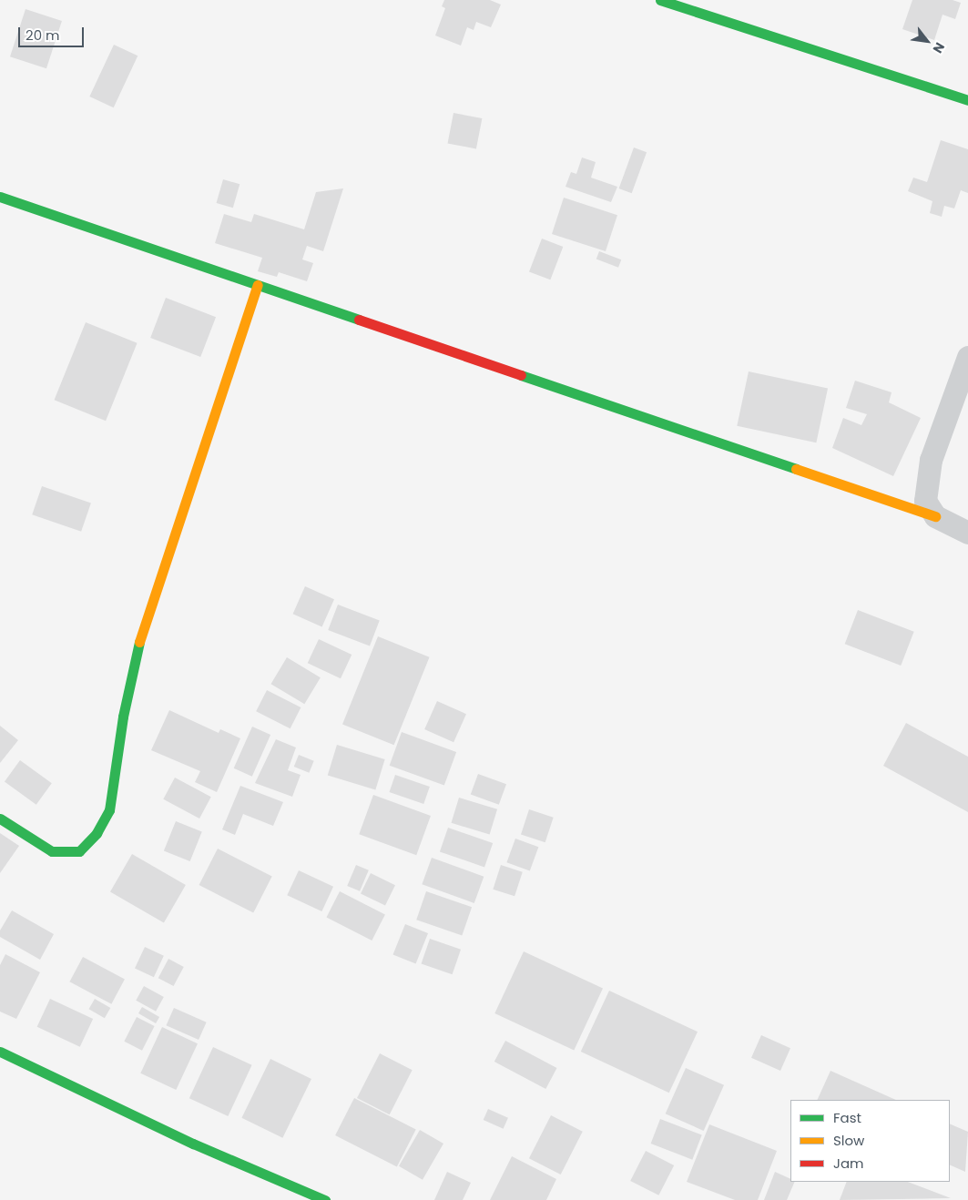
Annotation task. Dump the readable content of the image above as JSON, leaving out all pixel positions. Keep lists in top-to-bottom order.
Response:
{
  "legend": ["Fast", "Slow", "Jam"],
  "scale_bar": "20 m",
  "north": "bottom right"
}
